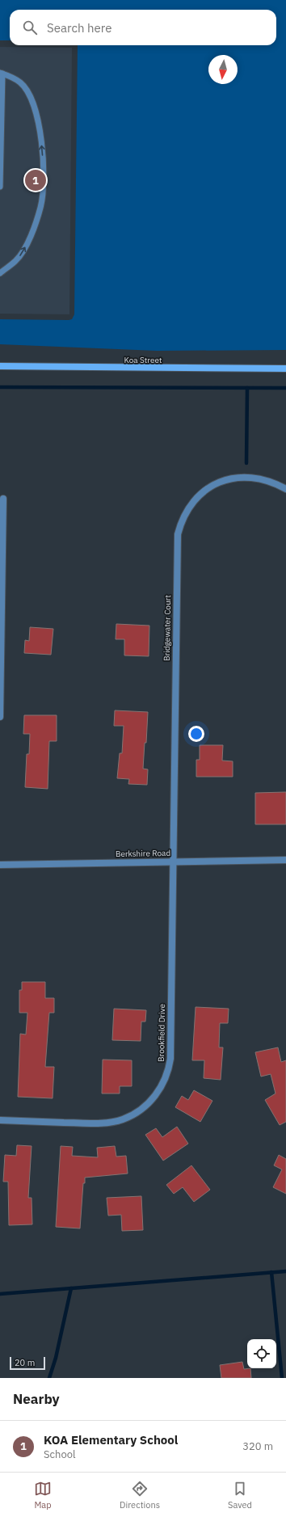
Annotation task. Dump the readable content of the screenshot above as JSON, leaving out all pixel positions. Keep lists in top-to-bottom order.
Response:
{
  "streets": {
    "main road": ["Koa Street"],
    "street": ["Bridgewater Court", "Berkshire Road", "Brookfield Drive"]
  },
  "crossings": [
    ["Bridgewater Court", "Berkshire Road"],
    ["Bridgewater Court", "Brookfield Drive"],
    ["Berkshire Road", "Brookfield Drive"]
  ],
  "scale_bar": "20 m",
  "north": "bottom",
  "page": {
    "search": "Search here",
    "pins": "1",
    "scale": "20 m",
    "heading": "Nearby",
    "list": [
      {
        "mark": "1",
        "name": "KOA Elementary School",
        "note": "School",
        "value": "320 m"
      }
    ],
    "nav": ["Map", "Directions", "Saved"]
  }
}
